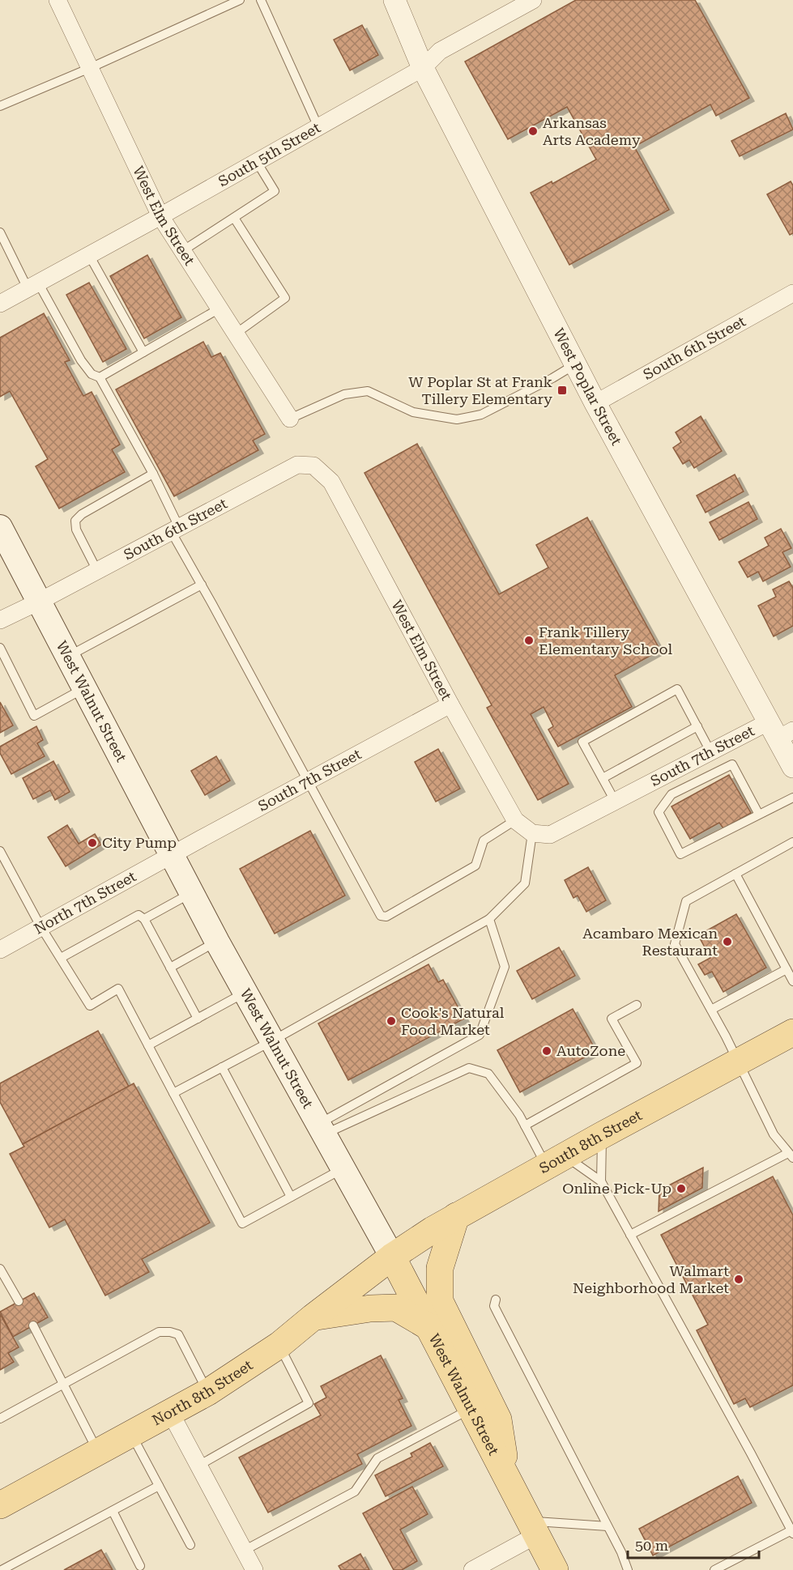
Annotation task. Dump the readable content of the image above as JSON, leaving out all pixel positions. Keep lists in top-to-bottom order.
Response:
{
  "streets": {
    "main road": ["West Walnut Street", "South 8th Street", "North 8th Street"],
    "street": [
      "South 5th Street",
      "West Elm Street",
      "South 6th Street",
      "West Poplar Street",
      "South 7th Street",
      "North 7th Street"
    ]
  },
  "crossings": [
    ["South 5th Street", "West Elm Street"],
    ["South 5th Street", "West Poplar Street"],
    ["West Elm Street", "South 6th Street"],
    ["West Elm Street", "South 7th Street"],
    ["South 6th Street", "West Poplar Street"],
    ["South 6th Street", "West Walnut Street"],
    ["West Poplar Street", "South 7th Street"],
    ["West Walnut Street", "South 7th Street"],
    ["West Walnut Street", "North 7th Street"],
    ["West Walnut Street", "South 8th Street"],
    ["West Walnut Street", "North 8th Street"],
    ["South 7th Street", "North 7th Street"],
    ["South 8th Street", "North 8th Street"]
  ],
  "places": {
    "other": [
      "Arkansas Arts Academy",
      "Frank Tillery Elementary School",
      "City Pump",
      "Acambaro Mexican Restaurant",
      "Cook's Natural Food Market",
      "AutoZone",
      "Online Pick-Up",
      "Walmart Neighborhood Market"
    ],
    "transit": ["W Poplar St at Frank Tillery Elementary"]
  },
  "scale_bar": "50 m"
}
